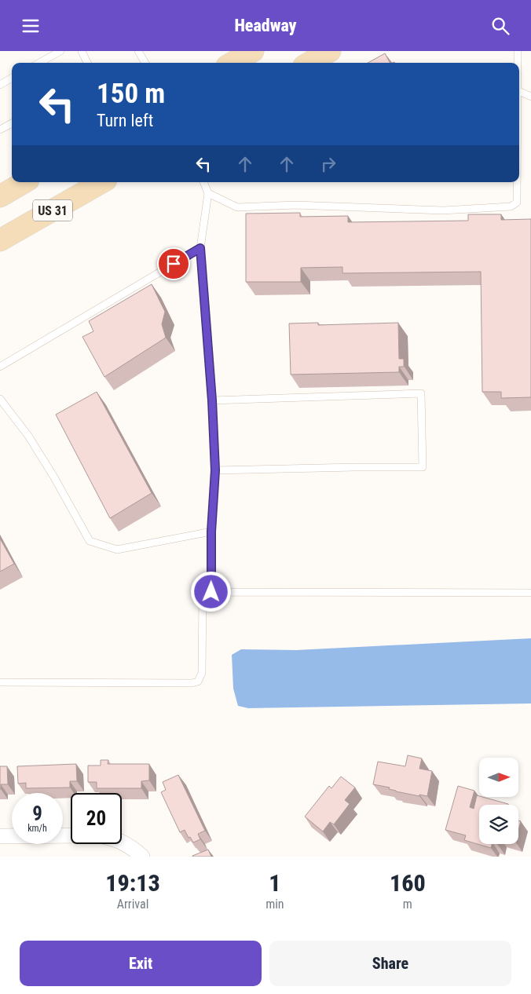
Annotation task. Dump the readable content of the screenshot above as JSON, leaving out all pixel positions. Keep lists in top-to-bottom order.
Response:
{
  "streets": {
    "main road": ["US 31"]
  },
  "north": "right",
  "page": {
    "header": "Headway",
    "turn": ["150 m", "Turn left"],
    "speed": "9 km/h",
    "limit": "20",
    "eta": [
      "19:13",
      "Arrival",
      "1",
      "min",
      "160",
      "m"
    ],
    "buttons": ["Exit", "Share"]
  }
}
